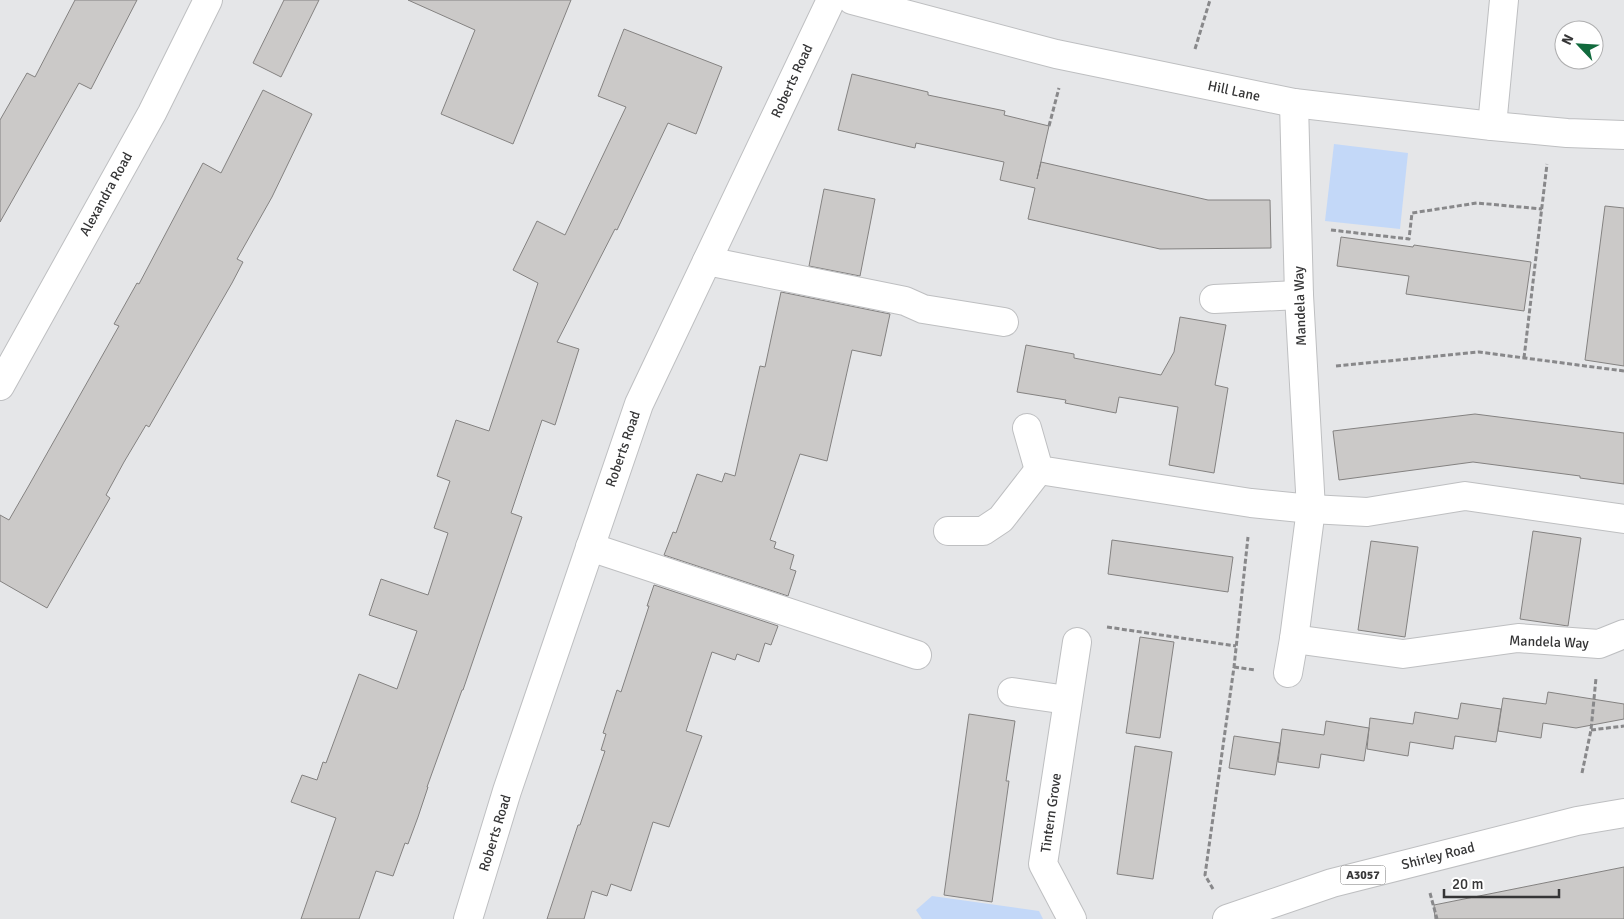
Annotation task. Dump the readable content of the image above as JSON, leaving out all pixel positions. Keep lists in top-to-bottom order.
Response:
{
  "streets": {
    "street": [
      "Roberts Road",
      "Hill Lane",
      "Alexandra Road",
      "Mandela Way",
      "Tintern Grove",
      "Shirley Road",
      "A3057"
    ]
  },
  "crossings": [
    ["Hill Lane", "Mandela Way"]
  ],
  "scale_bar": "20 m",
  "north": "top left"
}
